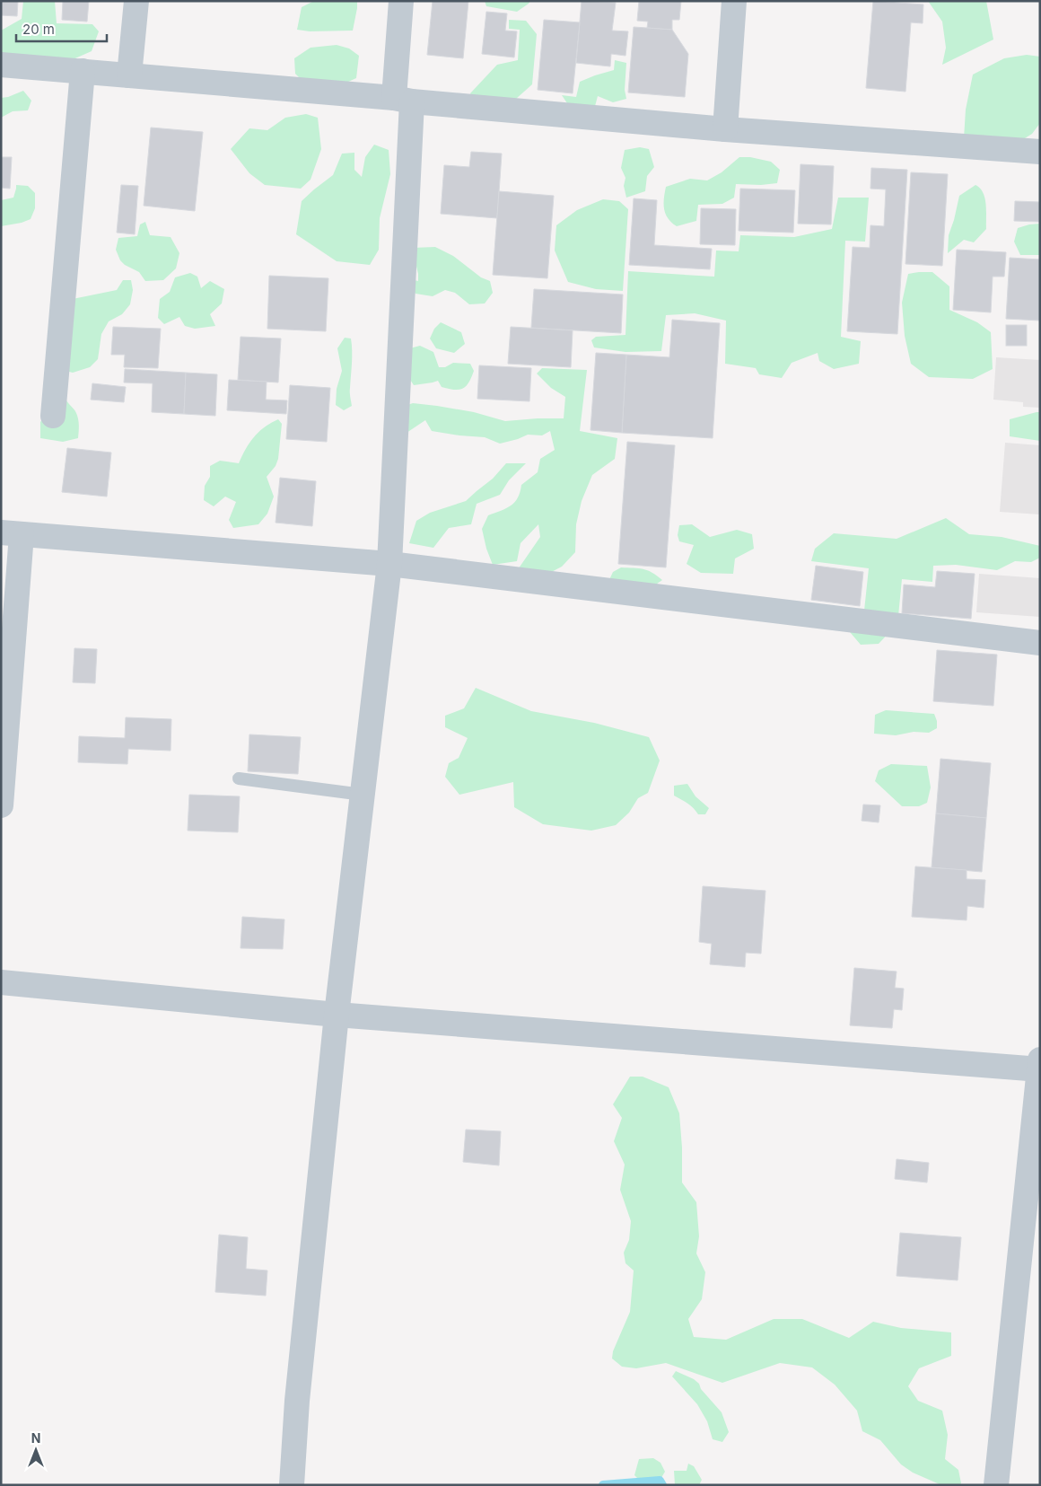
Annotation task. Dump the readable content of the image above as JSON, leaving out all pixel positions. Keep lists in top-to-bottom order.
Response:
{
  "scale_bar": "20 m",
  "north": "top"
}
